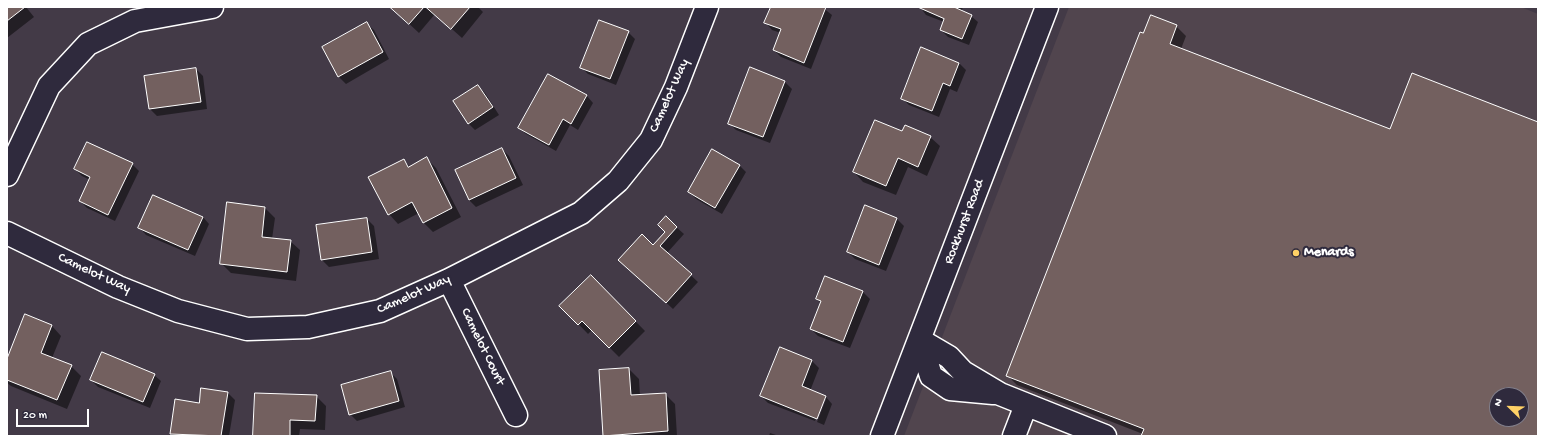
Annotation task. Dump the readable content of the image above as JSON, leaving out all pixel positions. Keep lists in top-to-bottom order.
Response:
{
  "streets": {
    "street": ["Camelot Way", "Rockhurst Road", "Camelot Court"]
  },
  "crossings": [
    ["Camelot Way", "Camelot Court"]
  ],
  "places": ["Menards"],
  "scale_bar": "20 m",
  "north": "top left"
}
